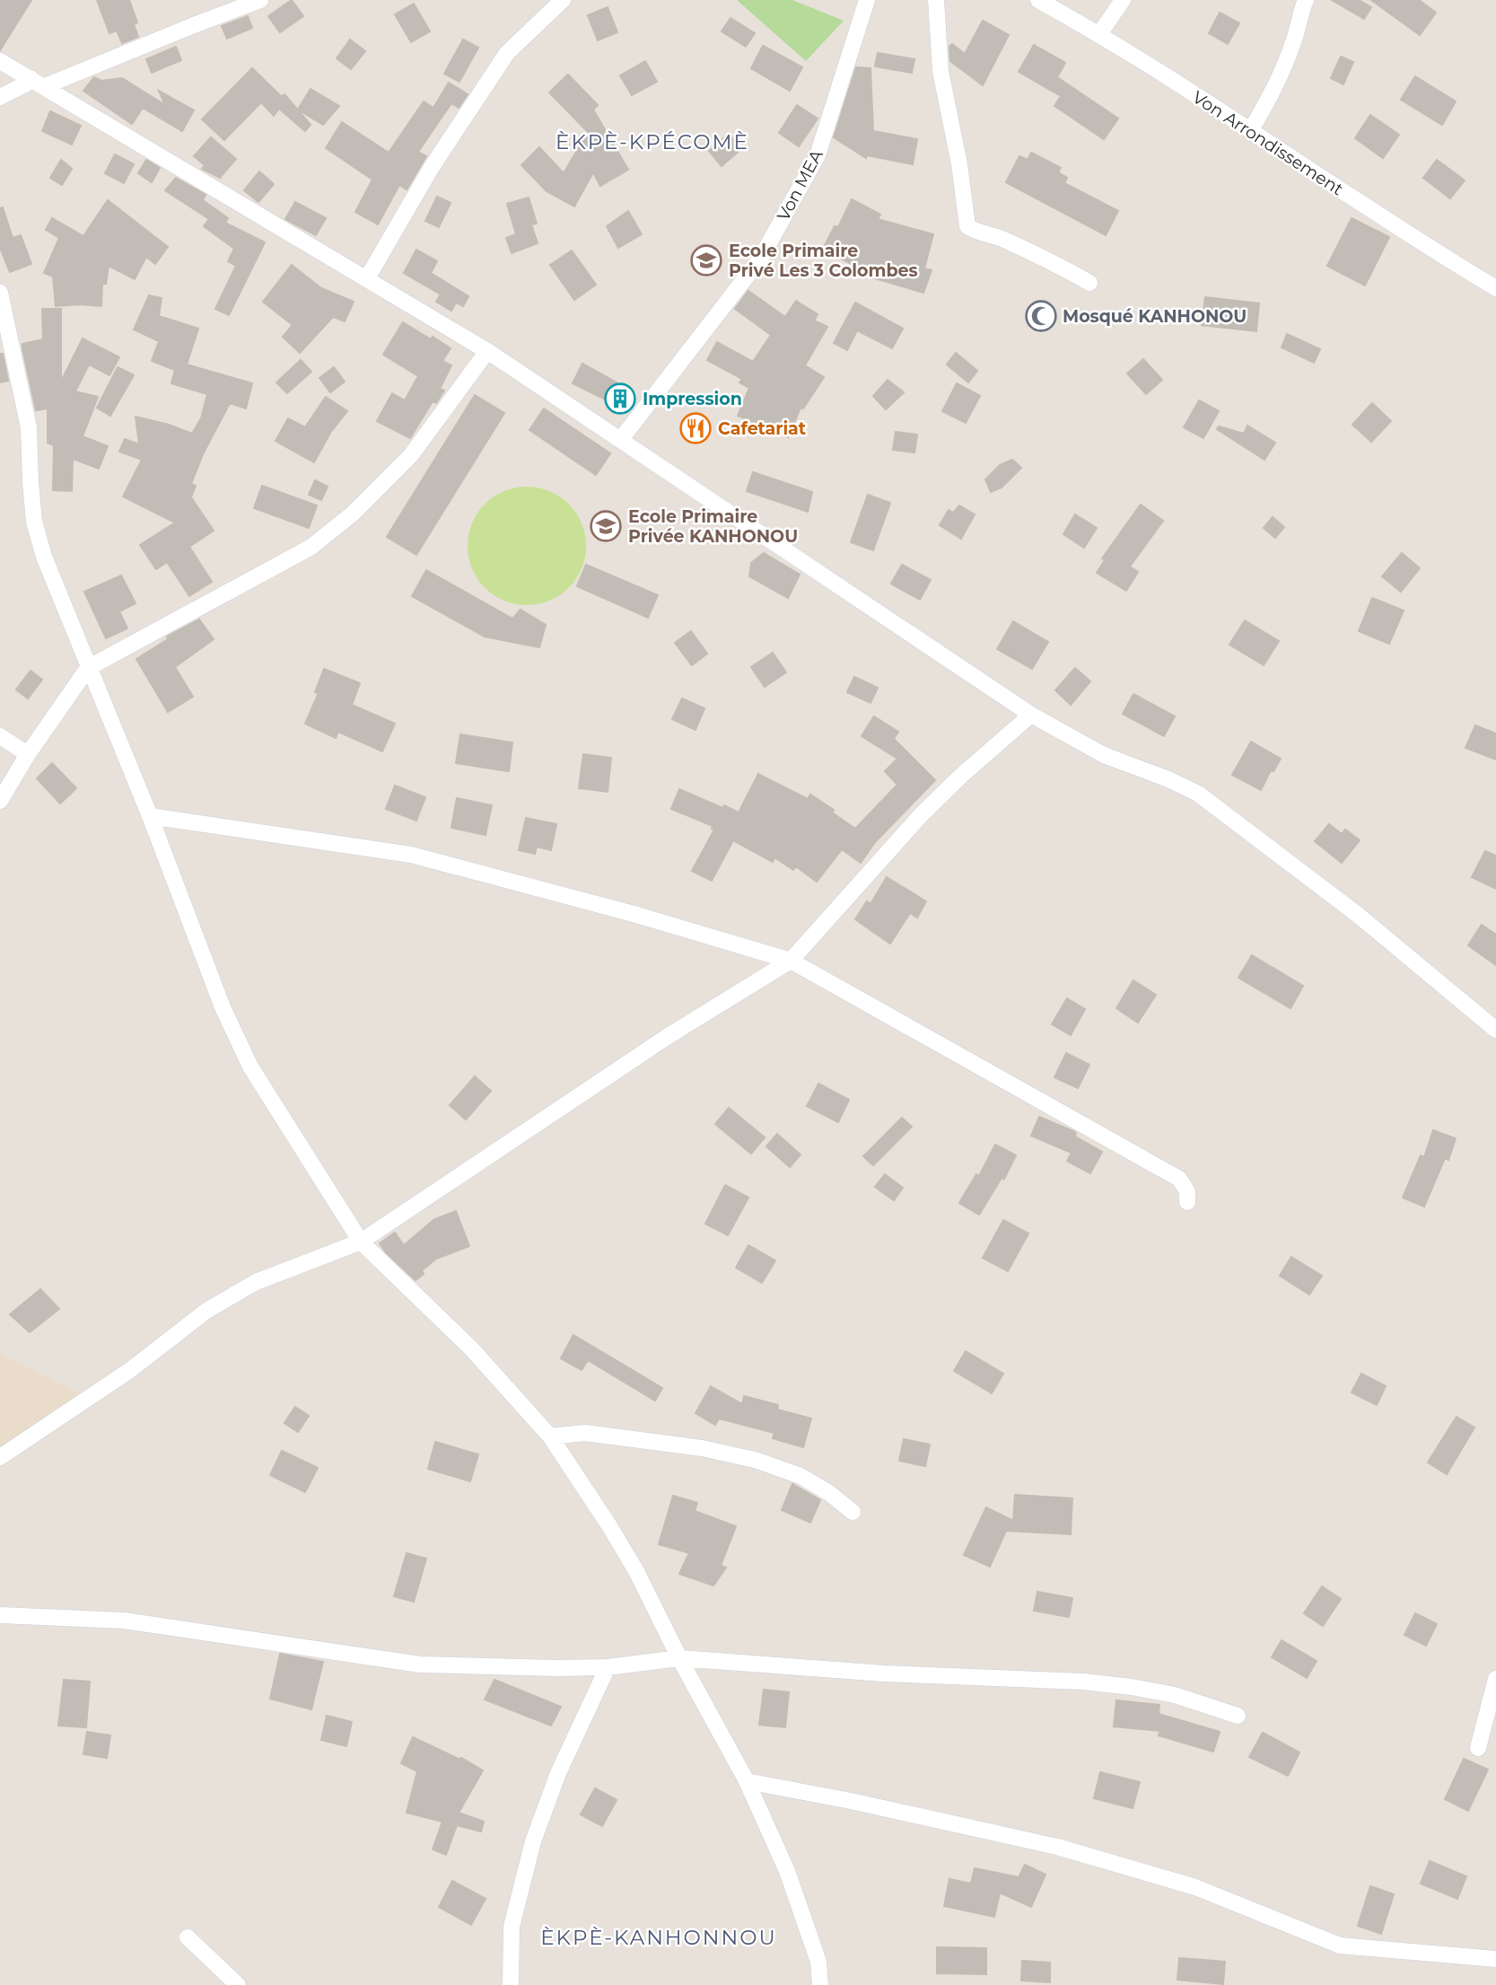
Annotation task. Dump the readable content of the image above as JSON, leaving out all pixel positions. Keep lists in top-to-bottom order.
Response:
{
  "streets": {
    "street": ["Von Arrondissement", "Von MEA"]
  },
  "districts": ["ÈKPÈ-KPÉCOMÈ", "ÈKPÈ-KANHONNOU"],
  "places": {
    "school or university": ["Ecole Primaire Privé Les 3 Colombes", "Ecole Primaire Privée KANHONOU"],
    "mosque": ["Mosqué KANHONOU"],
    "building": ["Impression"],
    "restaurant": ["Cafetariat"]
  }
}
